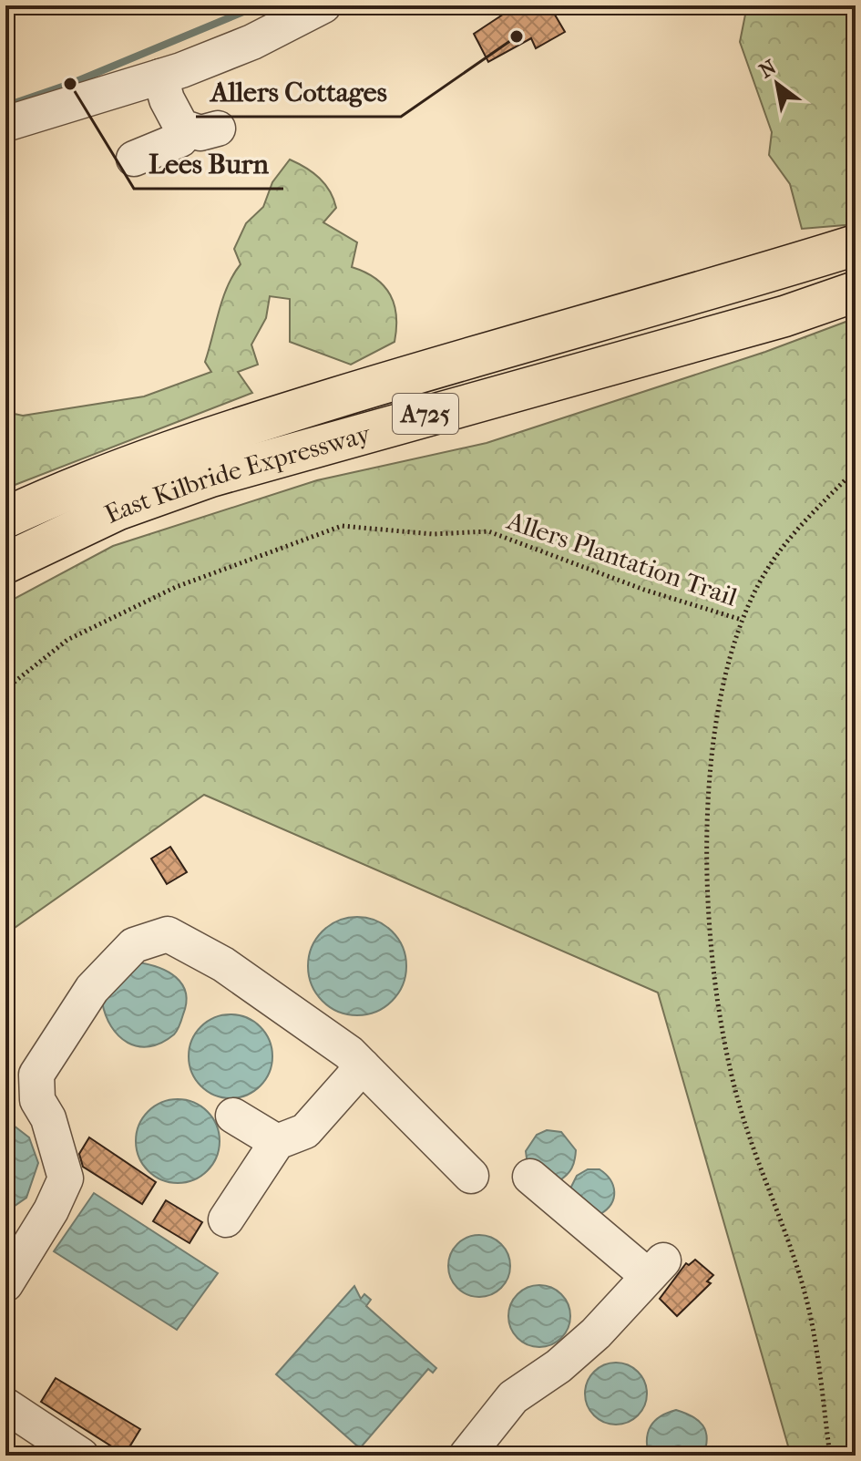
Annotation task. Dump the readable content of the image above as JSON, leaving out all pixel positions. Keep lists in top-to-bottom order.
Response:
{
  "streets": {
    "highway": ["A725", "East Kilbride Expressway"],
    "path": ["Allers Plantation Trail"]
  },
  "places": ["Allers Cottages", "Lees Burn"],
  "north": "top left"
}
